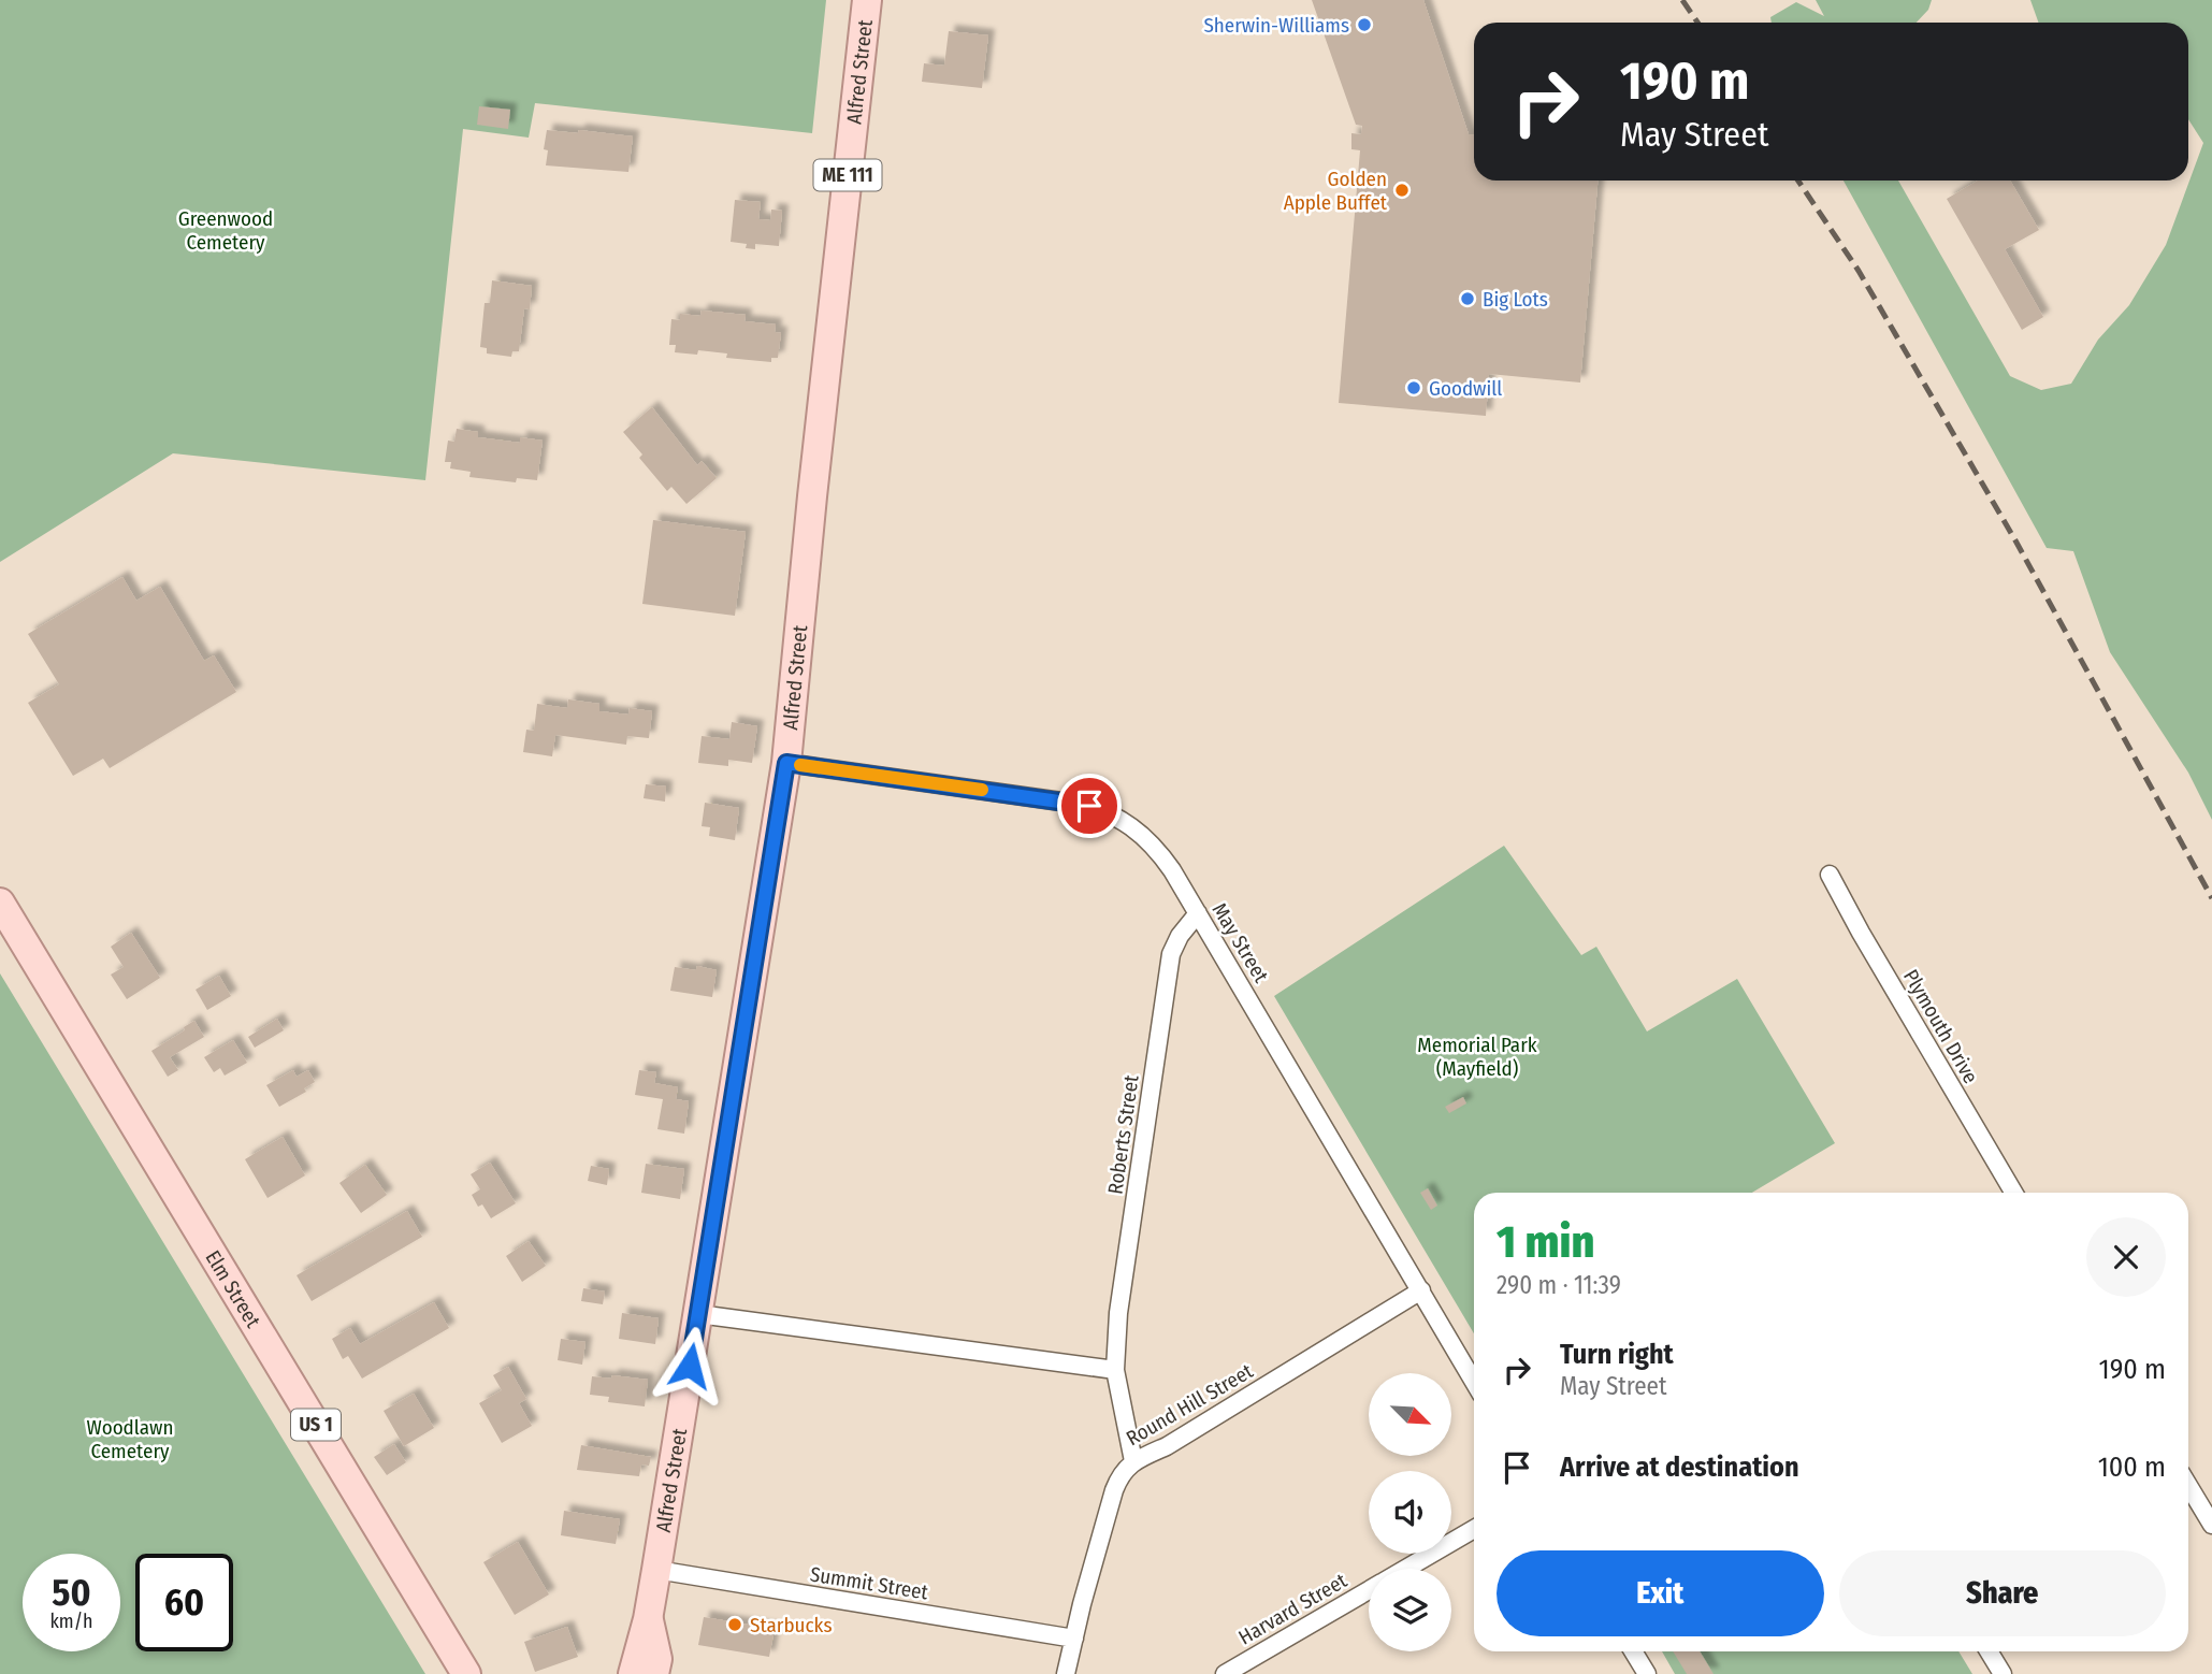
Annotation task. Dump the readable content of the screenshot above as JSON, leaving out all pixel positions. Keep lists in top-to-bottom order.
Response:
{
  "streets": {
    "main road": [
      "Alfred Street",
      "ME 111",
      "Elm Street",
      "US 1"
    ],
    "street": [
      "May Street",
      "Plymouth Drive",
      "Roberts Street",
      "Round Hill Street",
      "Summit Street",
      "Harvard Street"
    ]
  },
  "crossings": [
    ["Alfred Street", "May Street"],
    ["Alfred Street", "Summit Street"],
    ["May Street", "Roberts Street"],
    ["May Street", "Round Hill Street"],
    ["Roberts Street", "Round Hill Street"],
    ["Round Hill Street", "Summit Street"]
  ],
  "parks": ["Greenwood Cemetery", "Memorial Park (Mayfield)", "Woodlawn Cemetery"],
  "places": [
    "Sherwin-Williams",
    "Golden Apple Buffet",
    "Big Lots",
    "Goodwill",
    "Starbucks"
  ],
  "north": "bottom right",
  "page": {
    "turn": ["190 m", "May Street"],
    "heading": ["1 min", "290 m · 11:39"],
    "list": [
      {
        "name": "Turn right",
        "note": "May Street",
        "value": "190 m"
      },
      {
        "name": "Arrive at destination",
        "value": "100 m"
      }
    ],
    "buttons": ["Exit", "Share"],
    "speed": "50 km/h",
    "limit": "60"
  }
}
